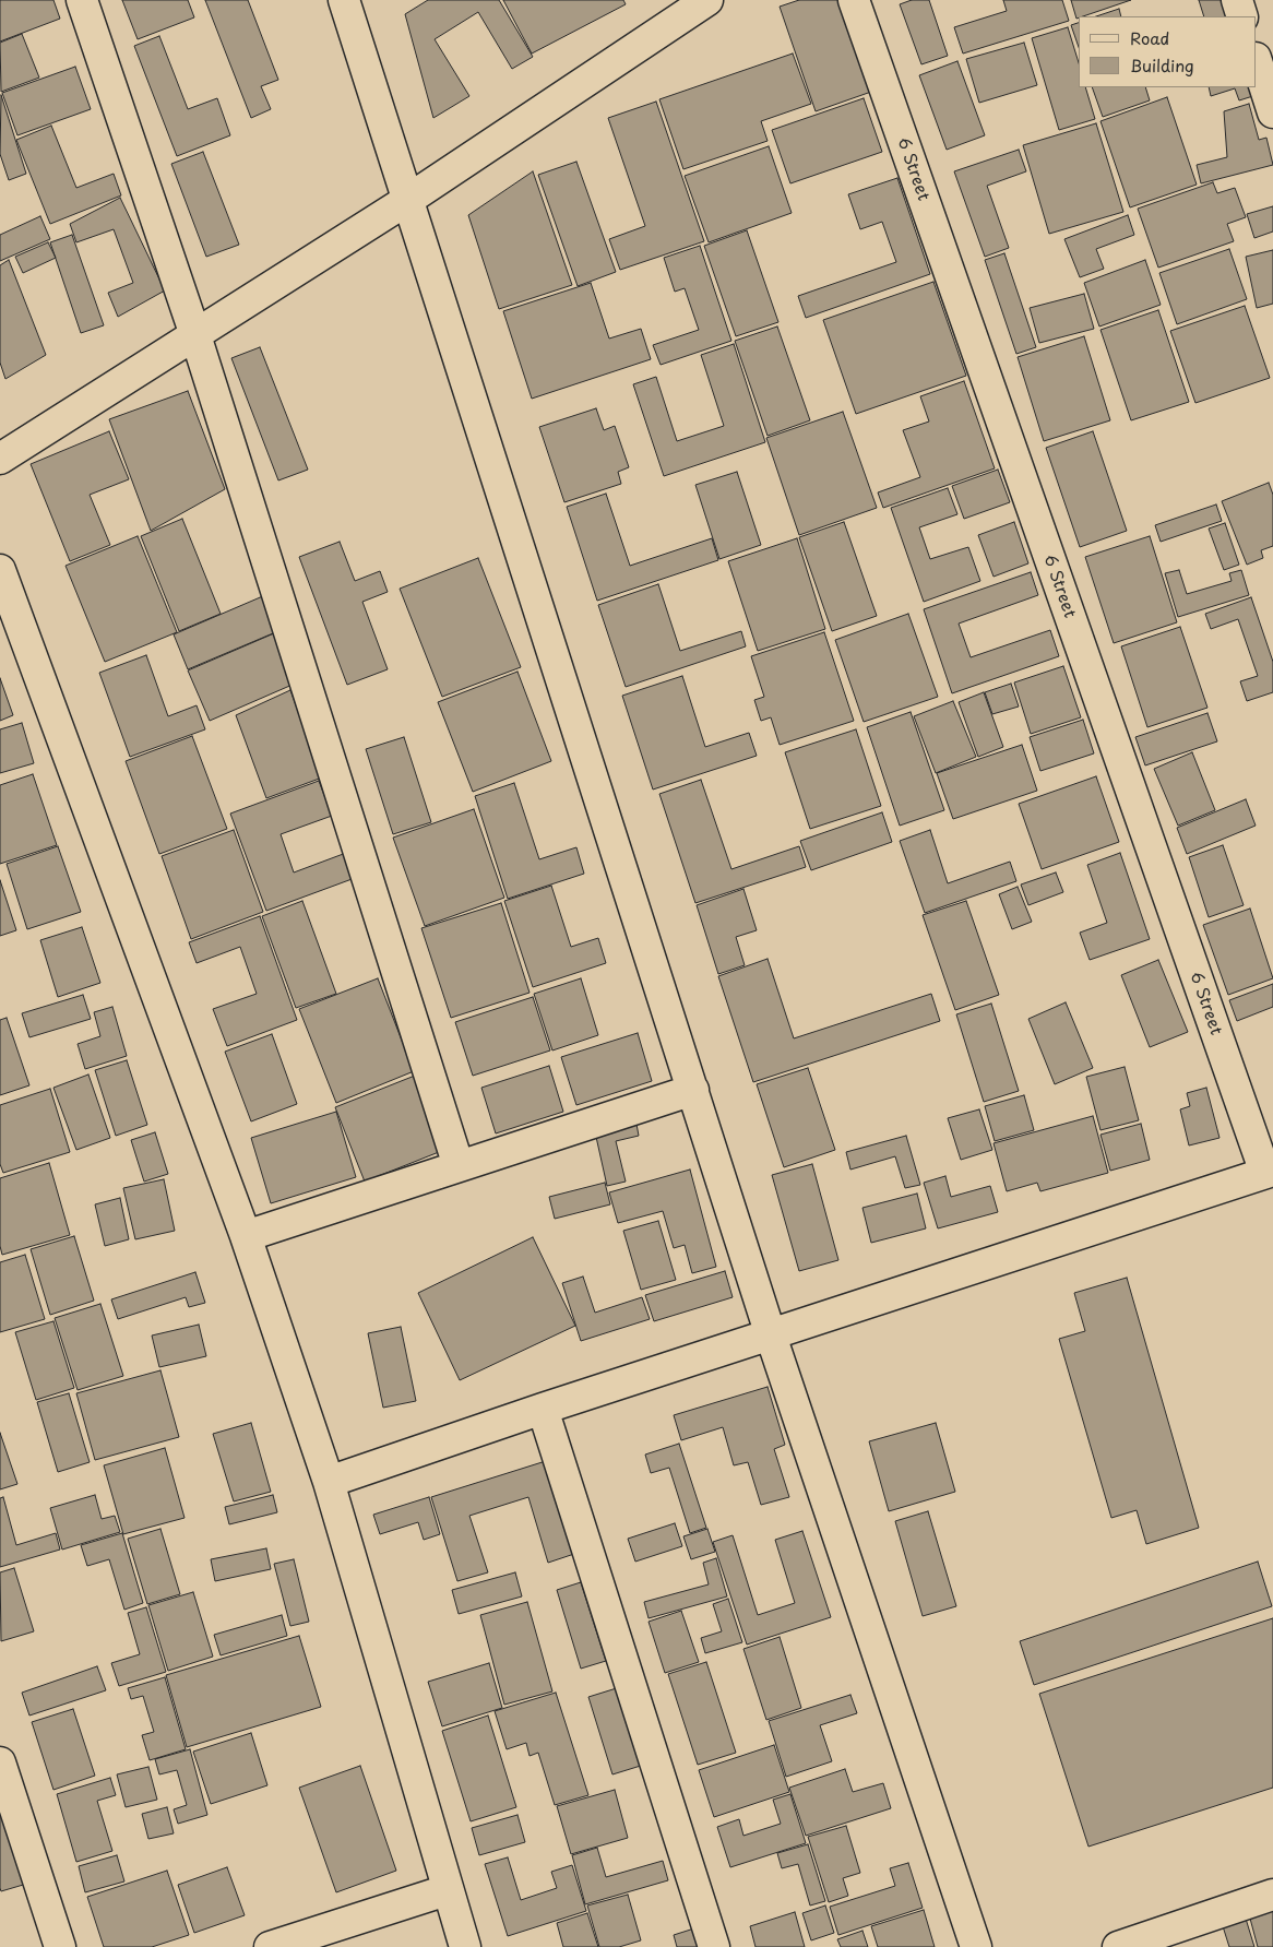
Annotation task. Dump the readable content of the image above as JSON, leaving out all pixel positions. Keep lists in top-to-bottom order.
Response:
{
  "streets": {
    "street": ["6 Street"]
  },
  "legend": ["Road", "Building"]
}
